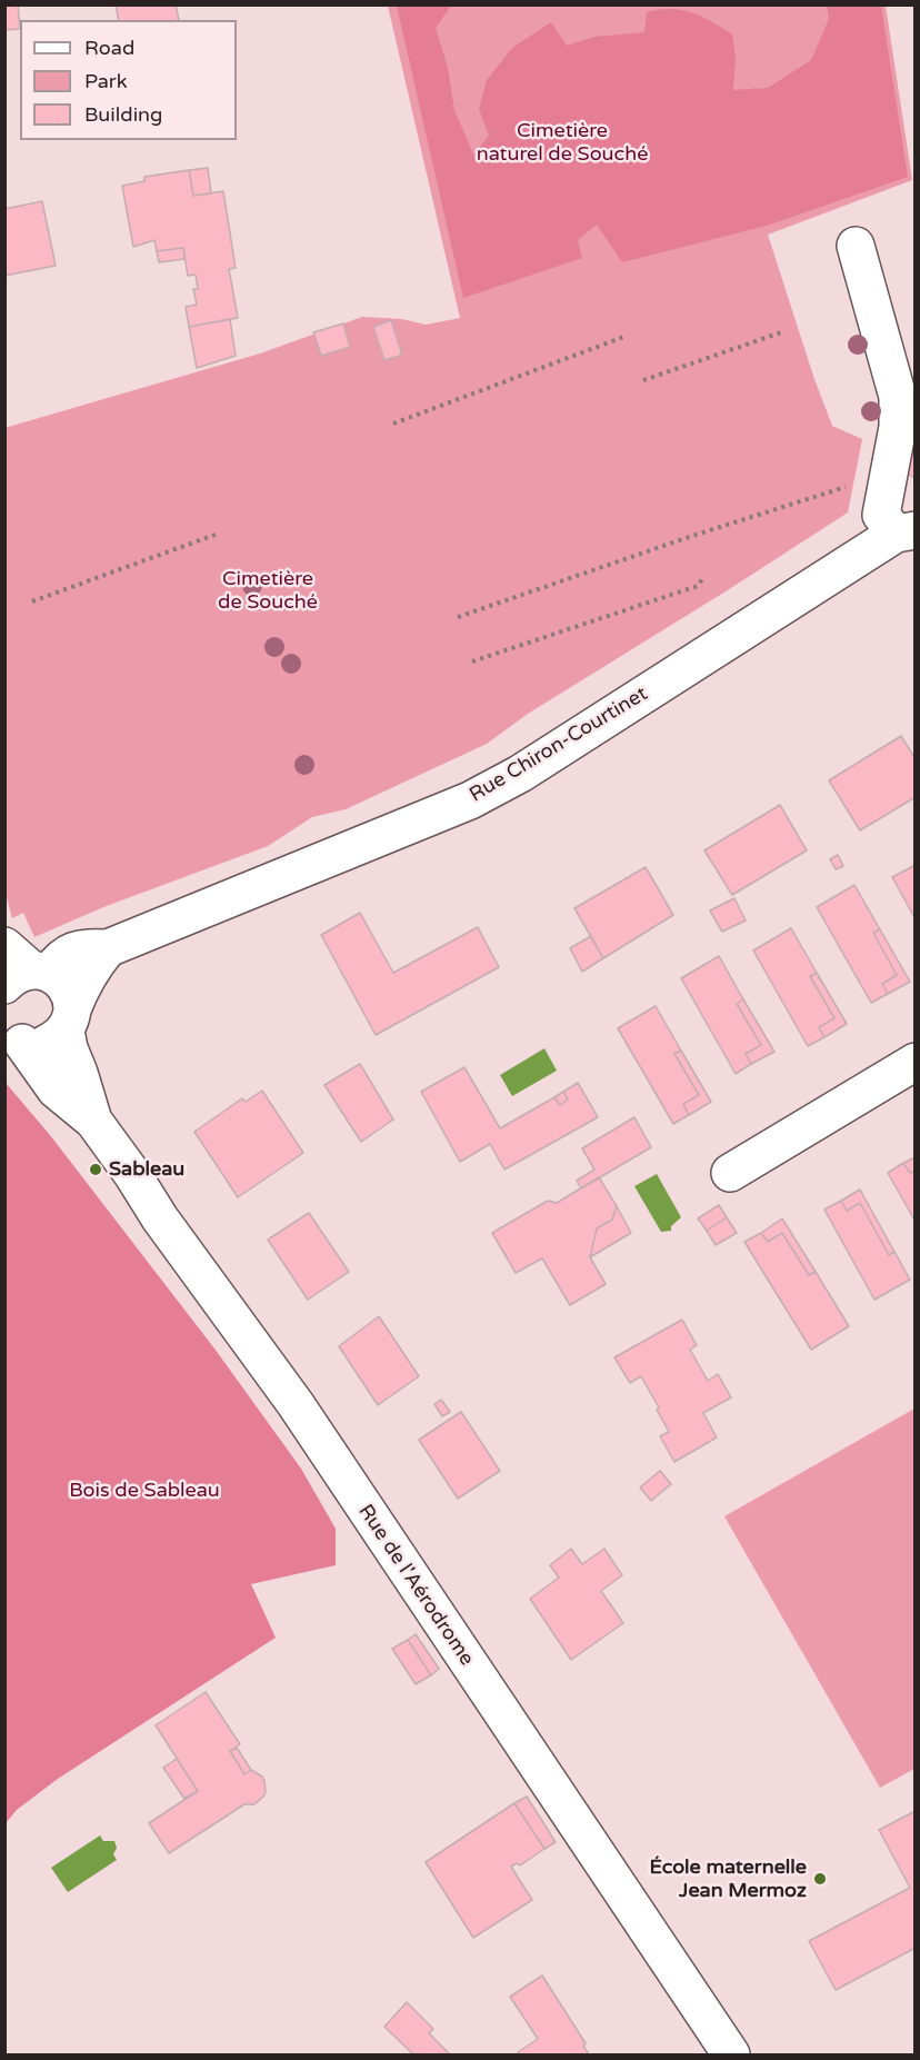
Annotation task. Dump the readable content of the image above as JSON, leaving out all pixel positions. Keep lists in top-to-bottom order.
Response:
{
  "streets": {
    "street": ["Rue Chiron-Courtinet", "Rue de l'Aérodrome"]
  },
  "crossings": [
    ["Rue Chiron-Courtinet", "Rue de l'Aérodrome"]
  ],
  "parks": ["Cimetière naturel de Souché", "Cimetière de Souché", "Bois de Sableau"],
  "places": ["Sableau", "École maternelle Jean Mermoz"],
  "legend": ["Road", "Park", "Building"]
}
